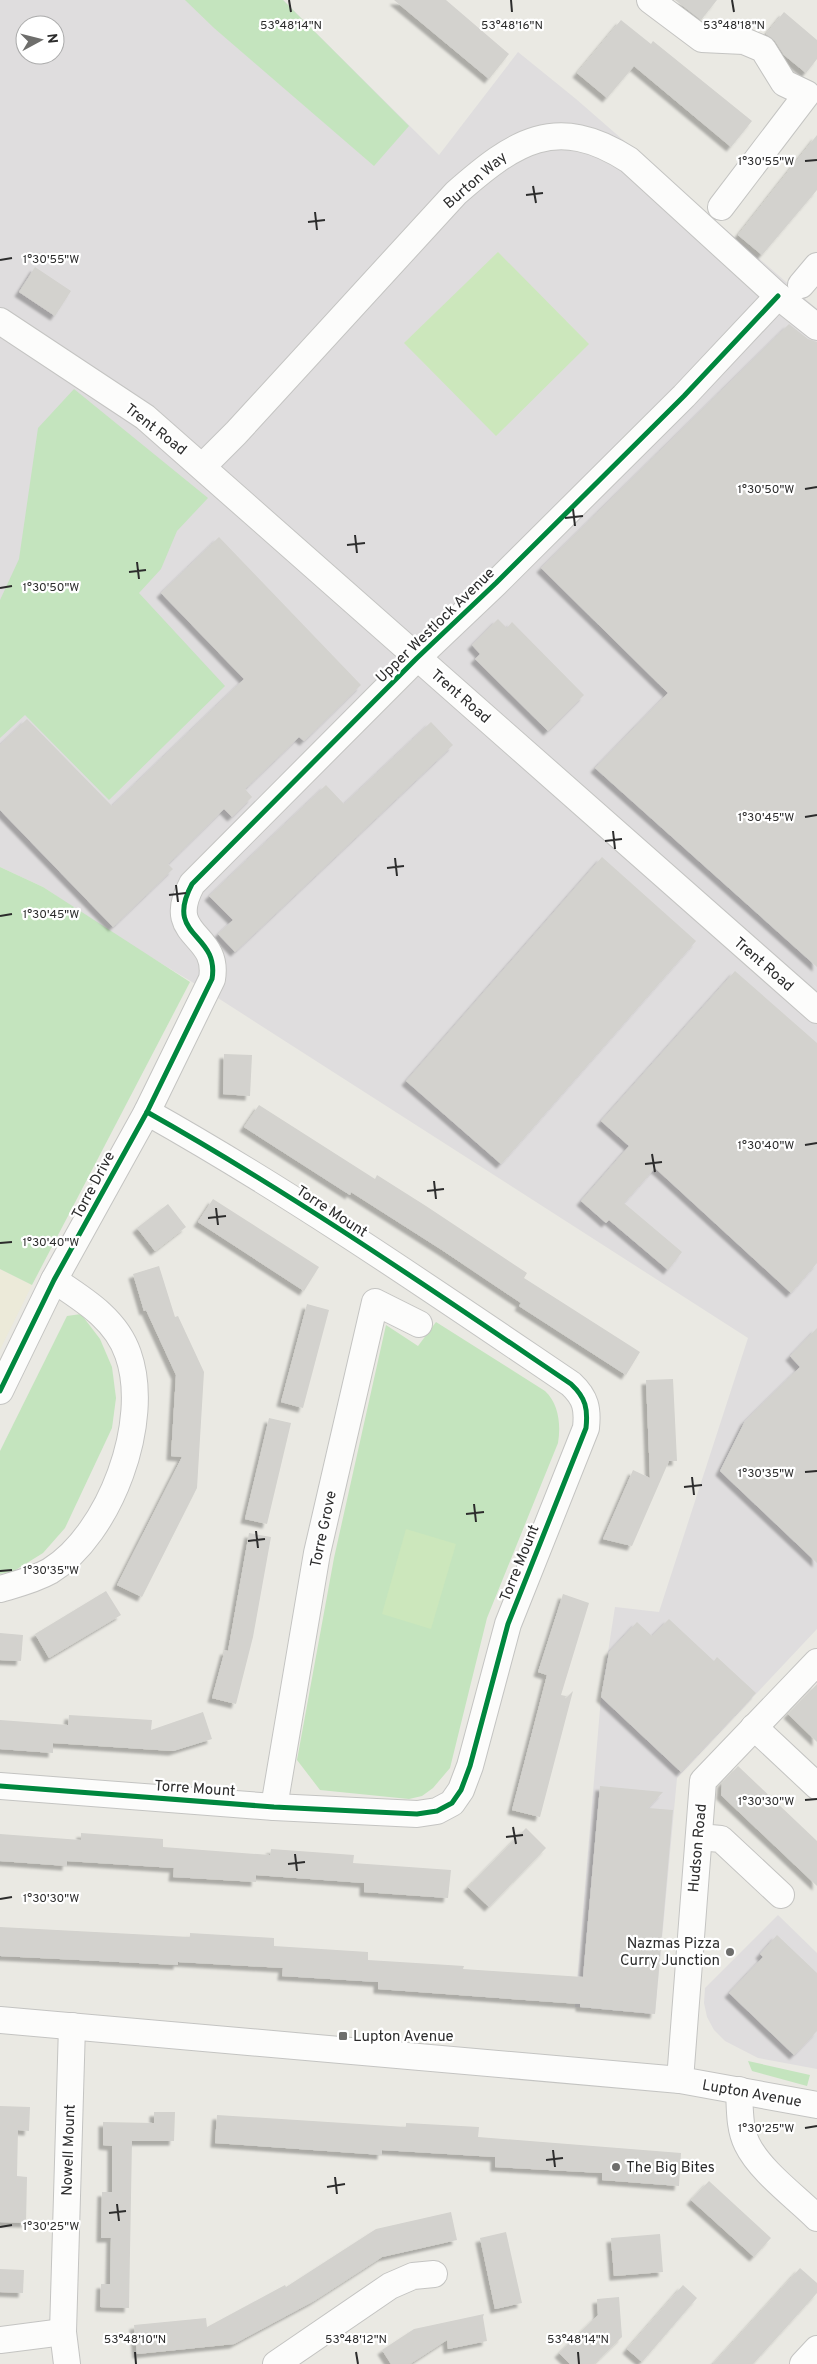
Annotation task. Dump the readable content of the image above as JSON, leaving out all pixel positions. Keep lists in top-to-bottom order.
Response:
{
  "streets": {
    "street": [
      "Burton Way",
      "Trent Road",
      "Upper Westlock Avenue",
      "Torre Drive",
      "Torre Mount",
      "Torre Grove",
      "Hudson Road",
      "Lupton Avenue",
      "Nowell Mount"
    ]
  },
  "crossings": [
    ["Burton Way", "Trent Road"],
    ["Burton Way", "Upper Westlock Avenue"],
    ["Trent Road", "Upper Westlock Avenue"],
    ["Upper Westlock Avenue", "Torre Drive"],
    ["Torre Drive", "Torre Mount"],
    ["Torre Mount", "Torre Grove"],
    ["Hudson Road", "Lupton Avenue"],
    ["Lupton Avenue", "Nowell Mount"]
  ],
  "places": {
    "other": ["Nazmas Pizza Curry Junction", "The Big Bites"],
    "transit": ["Lupton Avenue"]
  },
  "north": "right",
  "coordinates": [
    "53°48'18\"N",
    "53°48'14\"N",
    "53°48'16\"N",
    "1°30'55\"W",
    "1°30'50\"W",
    "1°30'45\"W",
    "1°30'40\"W",
    "1°30'35\"W",
    "1°30'30\"W",
    "1°30'25\"W",
    "53°48'10\"N",
    "53°48'12\"N"
  ]
}
